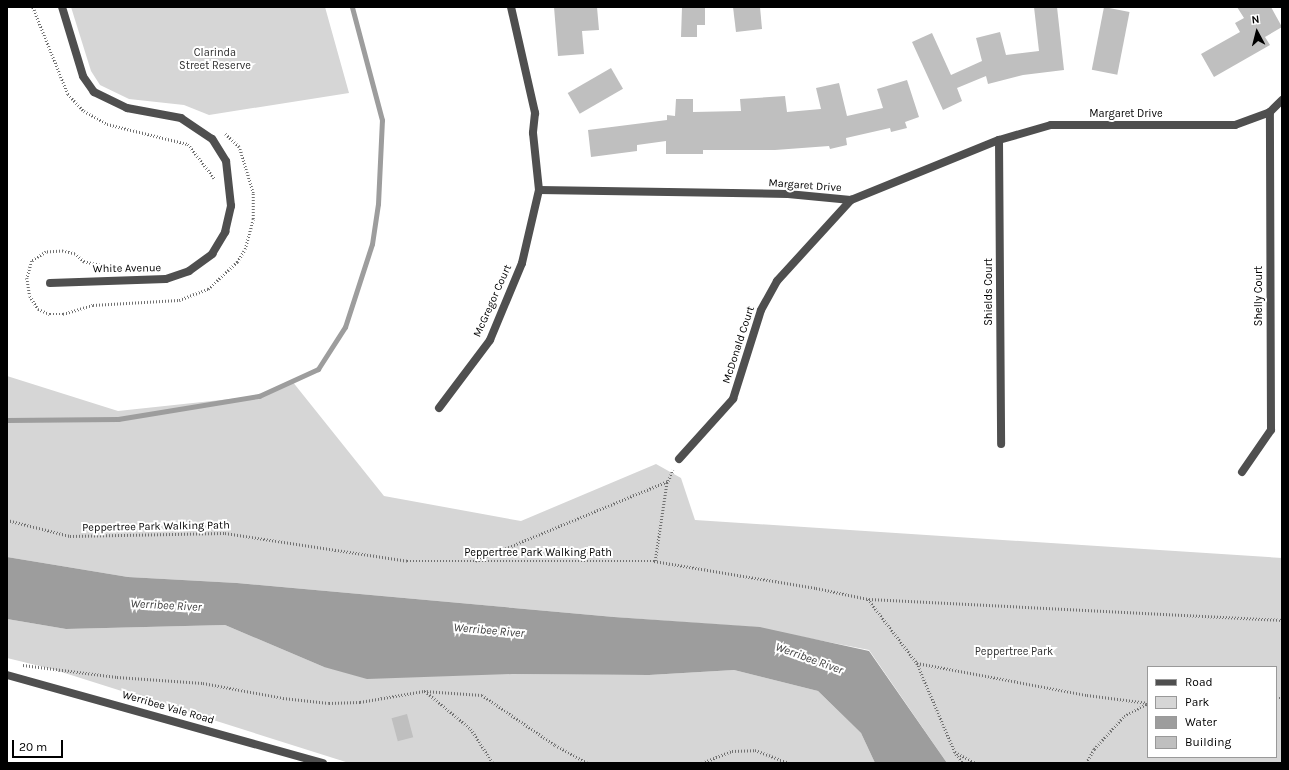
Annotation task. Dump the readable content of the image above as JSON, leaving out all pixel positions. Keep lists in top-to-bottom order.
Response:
{
  "streets": {
    "street": [
      "Margaret Drive",
      "White Avenue",
      "Shields Court",
      "Shelly Court",
      "McGregor Court",
      "McDonald Court",
      "Werribee Vale Road"
    ],
    "path": ["Peppertree Park Walking Path"]
  },
  "crossings": [
    ["Margaret Drive", "Shields Court"],
    ["Margaret Drive", "Shelly Court"],
    ["Margaret Drive", "McGregor Court"],
    ["Margaret Drive", "McDonald Court"]
  ],
  "water": ["Werribee River"],
  "parks": ["Clarinda Street Reserve", "Peppertree Park"],
  "legend": [
    "Road",
    "Park",
    "Water",
    "Building"
  ],
  "scale_bar": "20 m",
  "north": "top"
}
